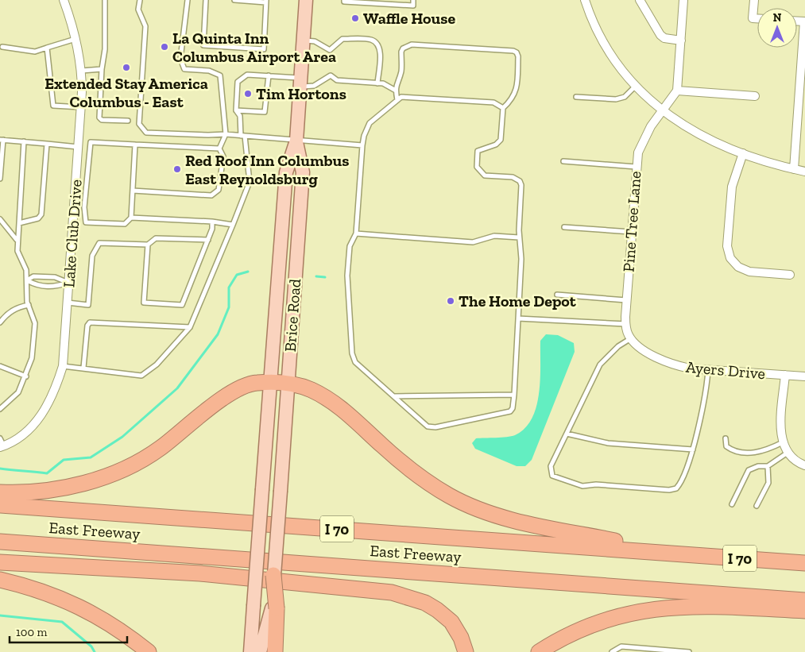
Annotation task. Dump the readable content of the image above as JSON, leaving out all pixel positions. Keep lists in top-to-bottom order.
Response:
{
  "streets": {
    "highway": ["I 70", "East Freeway"],
    "main road": ["Brice Road"],
    "street": ["Pine Tree Lane", "Lake Club Drive", "Ayers Drive"]
  },
  "crossings": [
    ["Pine Tree Lane", "Ayers Drive"]
  ],
  "places": [
    "Waffle House",
    "La Quinta Inn Columbus Airport Area",
    "Extended Stay America Columbus - East",
    "Tim Hortons",
    "Red Roof Inn Columbus East Reynoldsburg",
    "The Home Depot"
  ],
  "scale_bar": "100 m",
  "north": "top"
}
